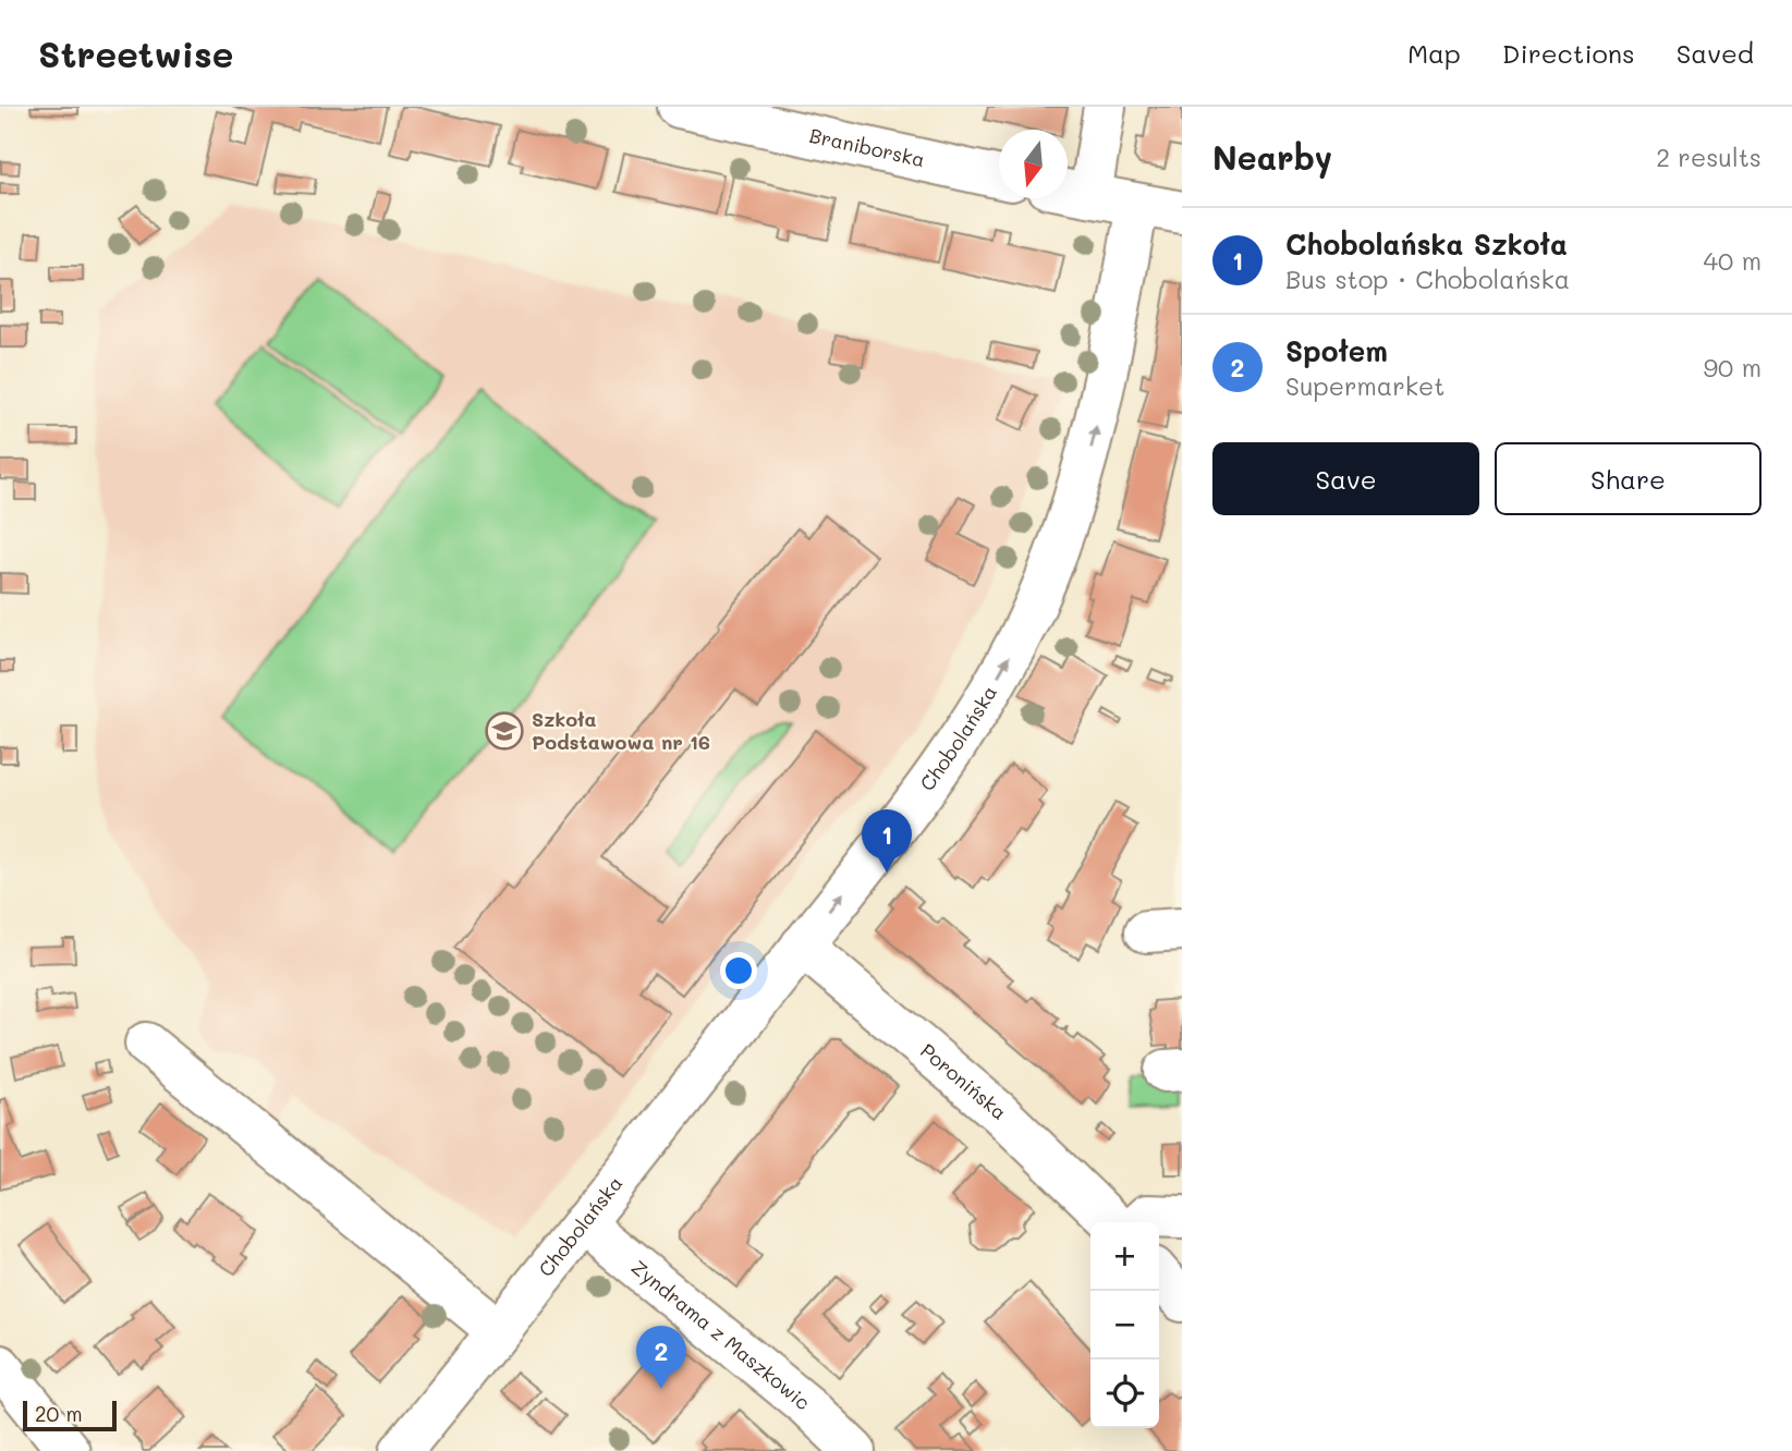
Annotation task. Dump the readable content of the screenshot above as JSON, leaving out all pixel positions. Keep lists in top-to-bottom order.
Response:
{
  "streets": {
    "street": [
      "Braniborska",
      "Chobolańska",
      "Poronińska",
      "Zyndrama z Maszkowic"
    ]
  },
  "crossings": [
    ["Chobolańska", "Poronińska"],
    ["Chobolańska", "Zyndrama z Maszkowic"]
  ],
  "one_way": ["Chobolańska"],
  "places": {
    "school or university": ["Szkoła Podstawowa nr 16"]
  },
  "scale_bar": "20 m",
  "north": "bottom",
  "page": {
    "header": "Streetwise",
    "nav": ["Map", "Directions", "Saved"],
    "heading": ["Nearby", "2 results"],
    "list": [
      {
        "mark": "1",
        "name": "Chobolańska Szkoła",
        "note": "Bus stop · Chobolańska",
        "value": "40 m"
      },
      {
        "mark": "2",
        "name": "Społem",
        "note": "Supermarket",
        "value": "90 m"
      }
    ],
    "buttons": ["Save", "Share"],
    "pins": ["1", "2"],
    "map_buttons": ["+", "−"],
    "scale": "20 m"
  }
}
